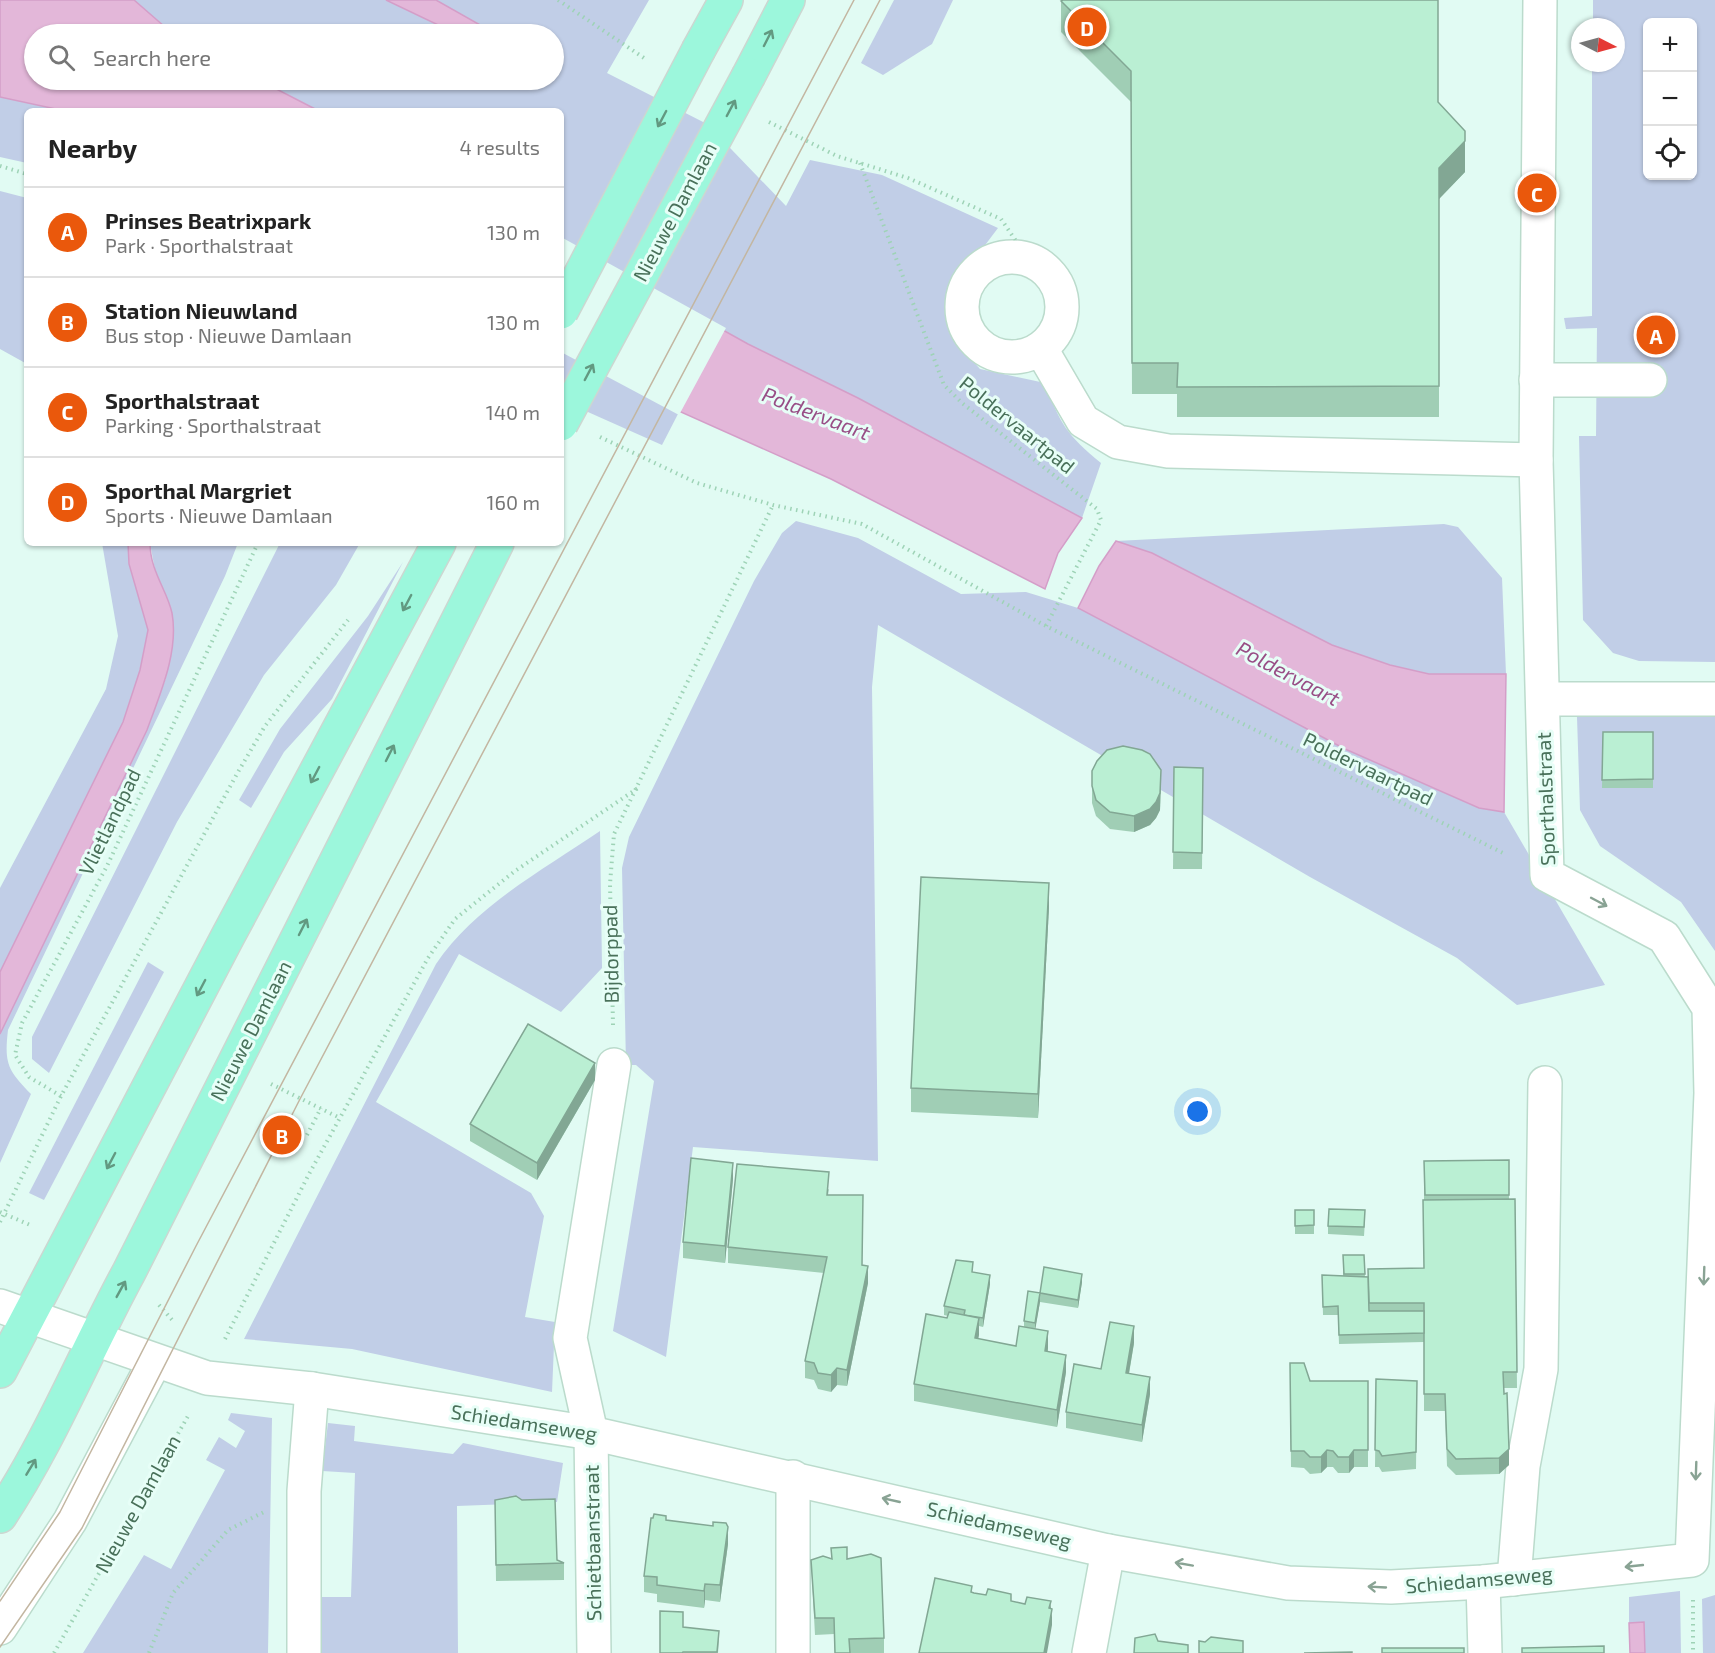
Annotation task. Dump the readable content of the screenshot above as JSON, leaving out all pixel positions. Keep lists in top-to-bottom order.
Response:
{
  "streets": {
    "main road": ["Nieuwe Damlaan"],
    "street": ["Sporthalstraat", "Schiedamseweg", "Schietbaanstraat"],
    "path": ["Poldervaartpad", "Vlietlandpad", "Bijdorppad"]
  },
  "crossings": [
    ["Nieuwe Damlaan", "Bijdorppad"],
    ["Nieuwe Damlaan", "Schiedamseweg"],
    ["Poldervaartpad", "Sporthalstraat"],
    ["Poldervaartpad", "Bijdorppad"],
    ["Sporthalstraat", "Schiedamseweg"],
    ["Schiedamseweg", "Schietbaanstraat"]
  ],
  "one_way": ["Schiedamseweg"],
  "water": ["Poldervaart"],
  "north": "right",
  "page": {
    "pins": [
      "D",
      "C",
      "A",
      "B"
    ],
    "map_buttons": ["+", "−"],
    "search": "Search here",
    "heading": ["Nearby", "4 results"],
    "list": [
      {
        "mark": "A",
        "name": "Prinses Beatrixpark",
        "note": "Park · Sporthalstraat",
        "value": "130 m"
      },
      {
        "mark": "B",
        "name": "Station Nieuwland",
        "note": "Bus stop · Nieuwe Damlaan",
        "value": "130 m"
      },
      {
        "mark": "C",
        "name": "Sporthalstraat",
        "note": "Parking · Sporthalstraat",
        "value": "140 m"
      },
      {
        "mark": "D",
        "name": "Sporthal Margriet",
        "note": "Sports · Nieuwe Damlaan",
        "value": "160 m"
      }
    ]
  }
}
